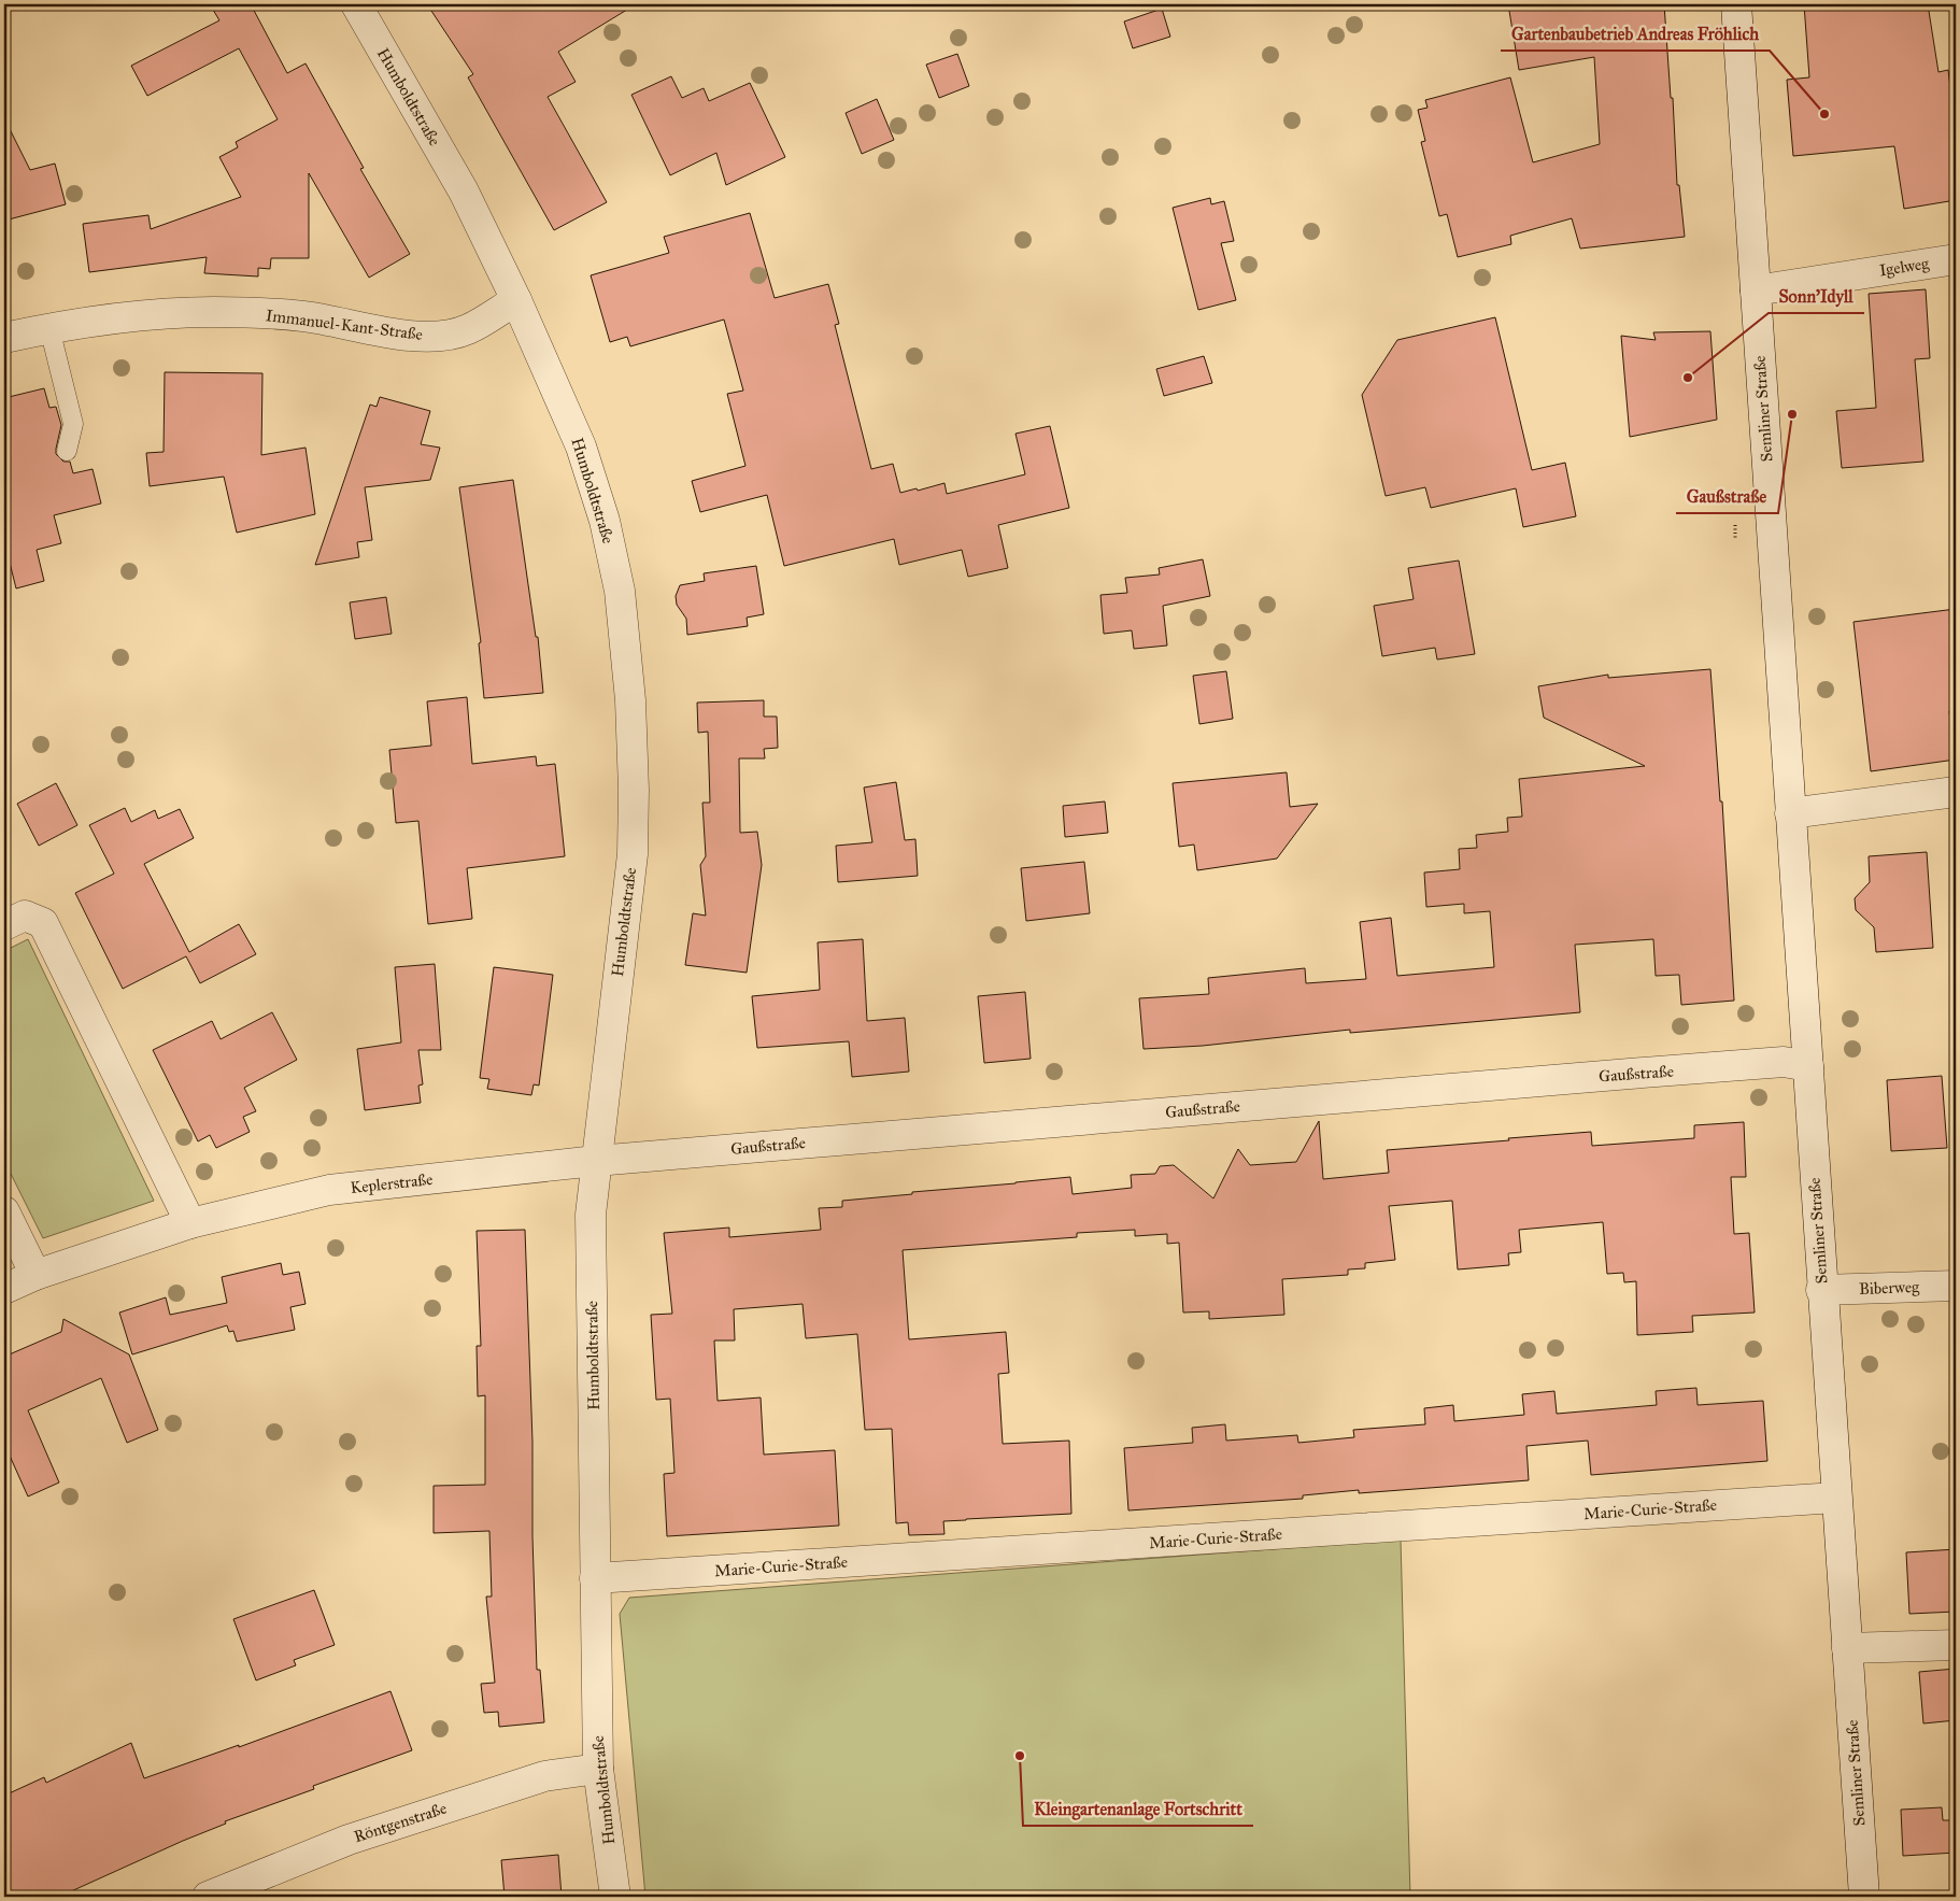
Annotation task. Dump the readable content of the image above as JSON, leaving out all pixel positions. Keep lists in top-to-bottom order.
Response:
{
  "streets": {
    "street": [
      "Humboldtstraße",
      "Igelweg",
      "Immanuel-Kant-Straße",
      "Semliner Straße",
      "Gaußstraße",
      "Keplerstraße",
      "Biberweg",
      "Marie-Curie-Straße",
      "Röntgenstraße"
    ]
  },
  "crossings": [
    ["Humboldtstraße", "Immanuel-Kant-Straße"],
    ["Humboldtstraße", "Gaußstraße"],
    ["Humboldtstraße", "Keplerstraße"],
    ["Humboldtstraße", "Marie-Curie-Straße"],
    ["Humboldtstraße", "Röntgenstraße"],
    ["Igelweg", "Semliner Straße"],
    ["Semliner Straße", "Gaußstraße"],
    ["Semliner Straße", "Biberweg"],
    ["Semliner Straße", "Marie-Curie-Straße"],
    ["Gaußstraße", "Keplerstraße"]
  ],
  "places": [
    "Gartenbaubetrieb Andreas Fröhlich",
    "Sonn'Idyll",
    "Gaußstraße",
    "Kleingartenanlage Fortschritt"
  ]
}
